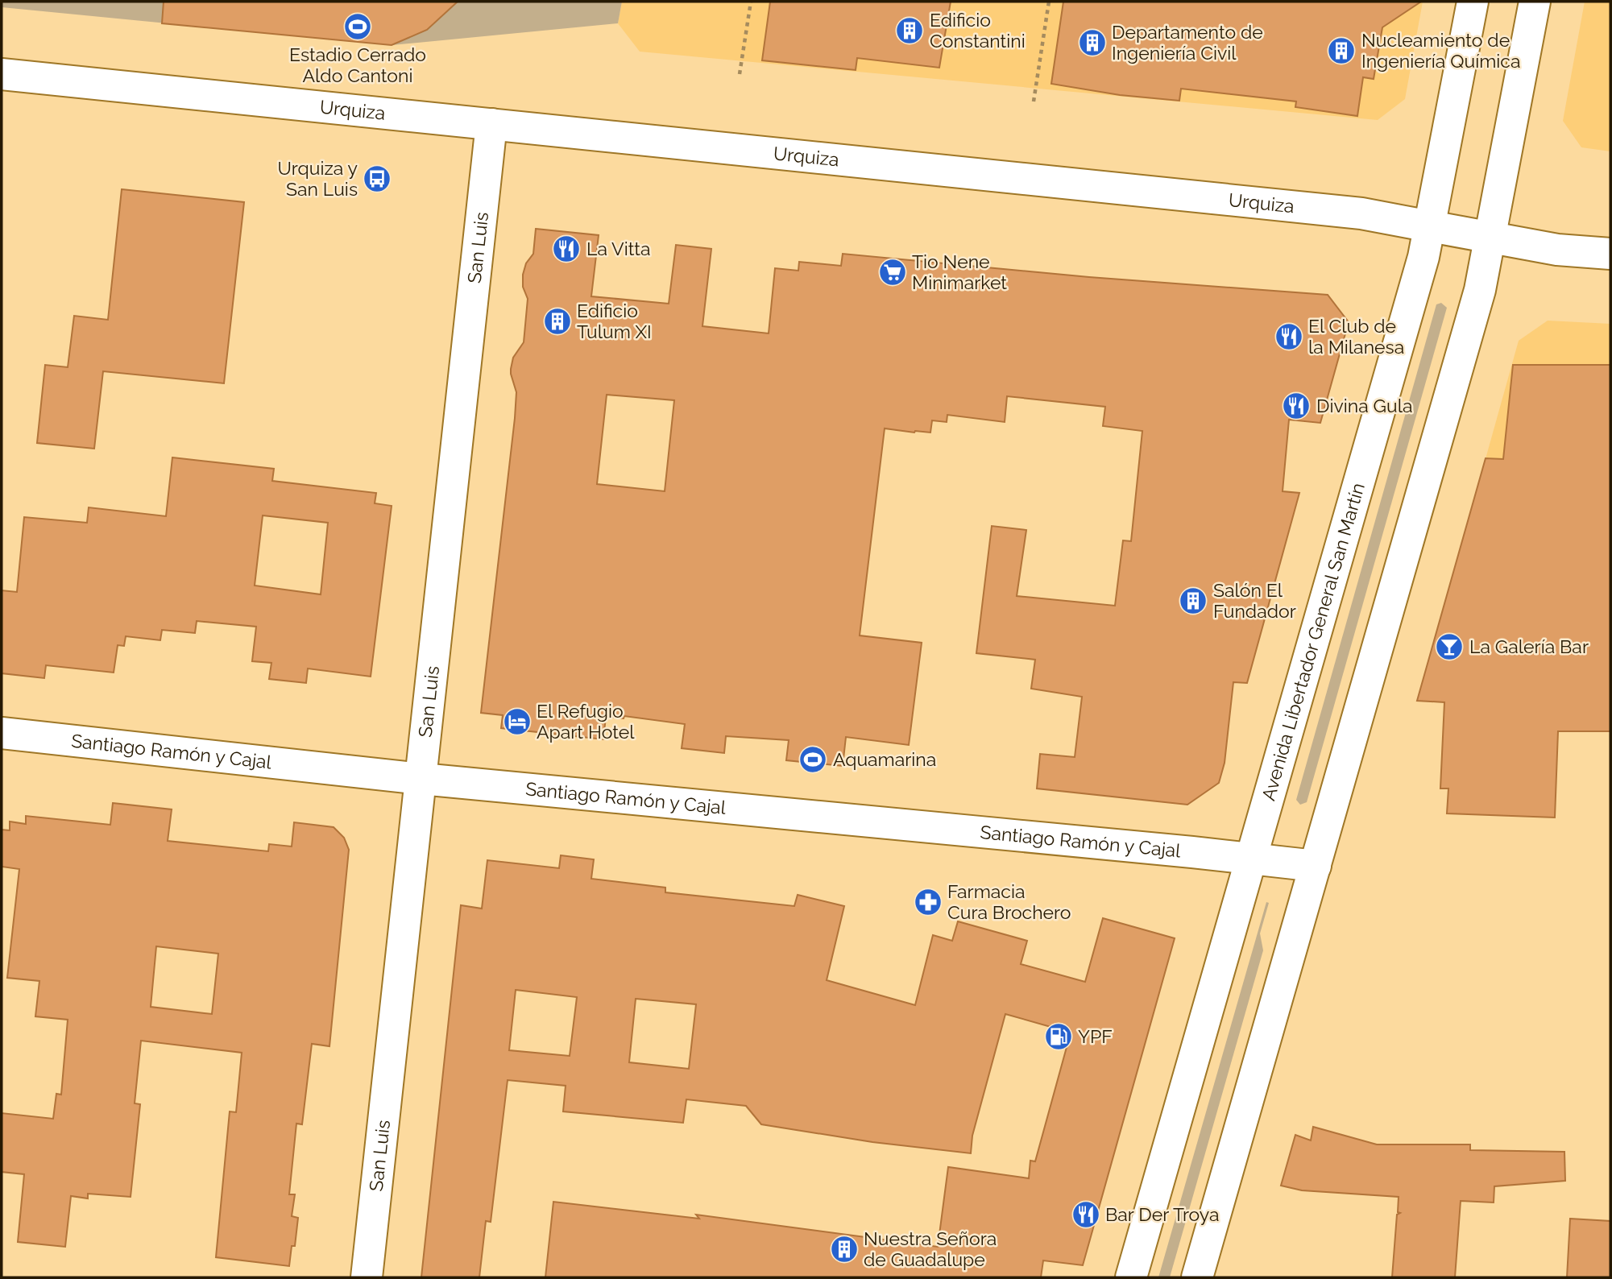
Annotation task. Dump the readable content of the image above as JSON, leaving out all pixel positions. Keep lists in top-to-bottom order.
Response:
{
  "streets": {
    "street": [
      "Urquiza",
      "San Luis",
      "Avenida Libertador General San Martín",
      "Santiago Ramón y Cajal"
    ]
  },
  "crossings": [
    ["Urquiza", "San Luis"],
    ["Urquiza", "Avenida Libertador General San Martín"],
    ["San Luis", "Santiago Ramón y Cajal"],
    ["Avenida Libertador General San Martín", "Santiago Ramón y Cajal"]
  ],
  "places": {
    "sports": ["Estadio Cerrado Aldo Cantoni", "Aquamarina"],
    "building": [
      "Edificio Constantini",
      "Departamento de Ingeniería Civil",
      "Nucleamiento de Ingeniería Química",
      "Edificio Tulum XI",
      "Salón El Fundador",
      "Nuestra Señora de Guadalupe"
    ],
    "bus stop": ["Urquiza y San Luis"],
    "restaurant": [
      "La Vitta",
      "El Club de la Milanesa",
      "Divina Gula",
      "Bar Der Troya"
    ],
    "supermarket": ["Tio Nene Minimarket"],
    "bar": ["La Galería Bar"],
    "hotel": ["El Refugio Apart Hotel"],
    "pharmacy": ["Farmacia Cura Brochero"],
    "fuel station": ["YPF"]
  }
}
